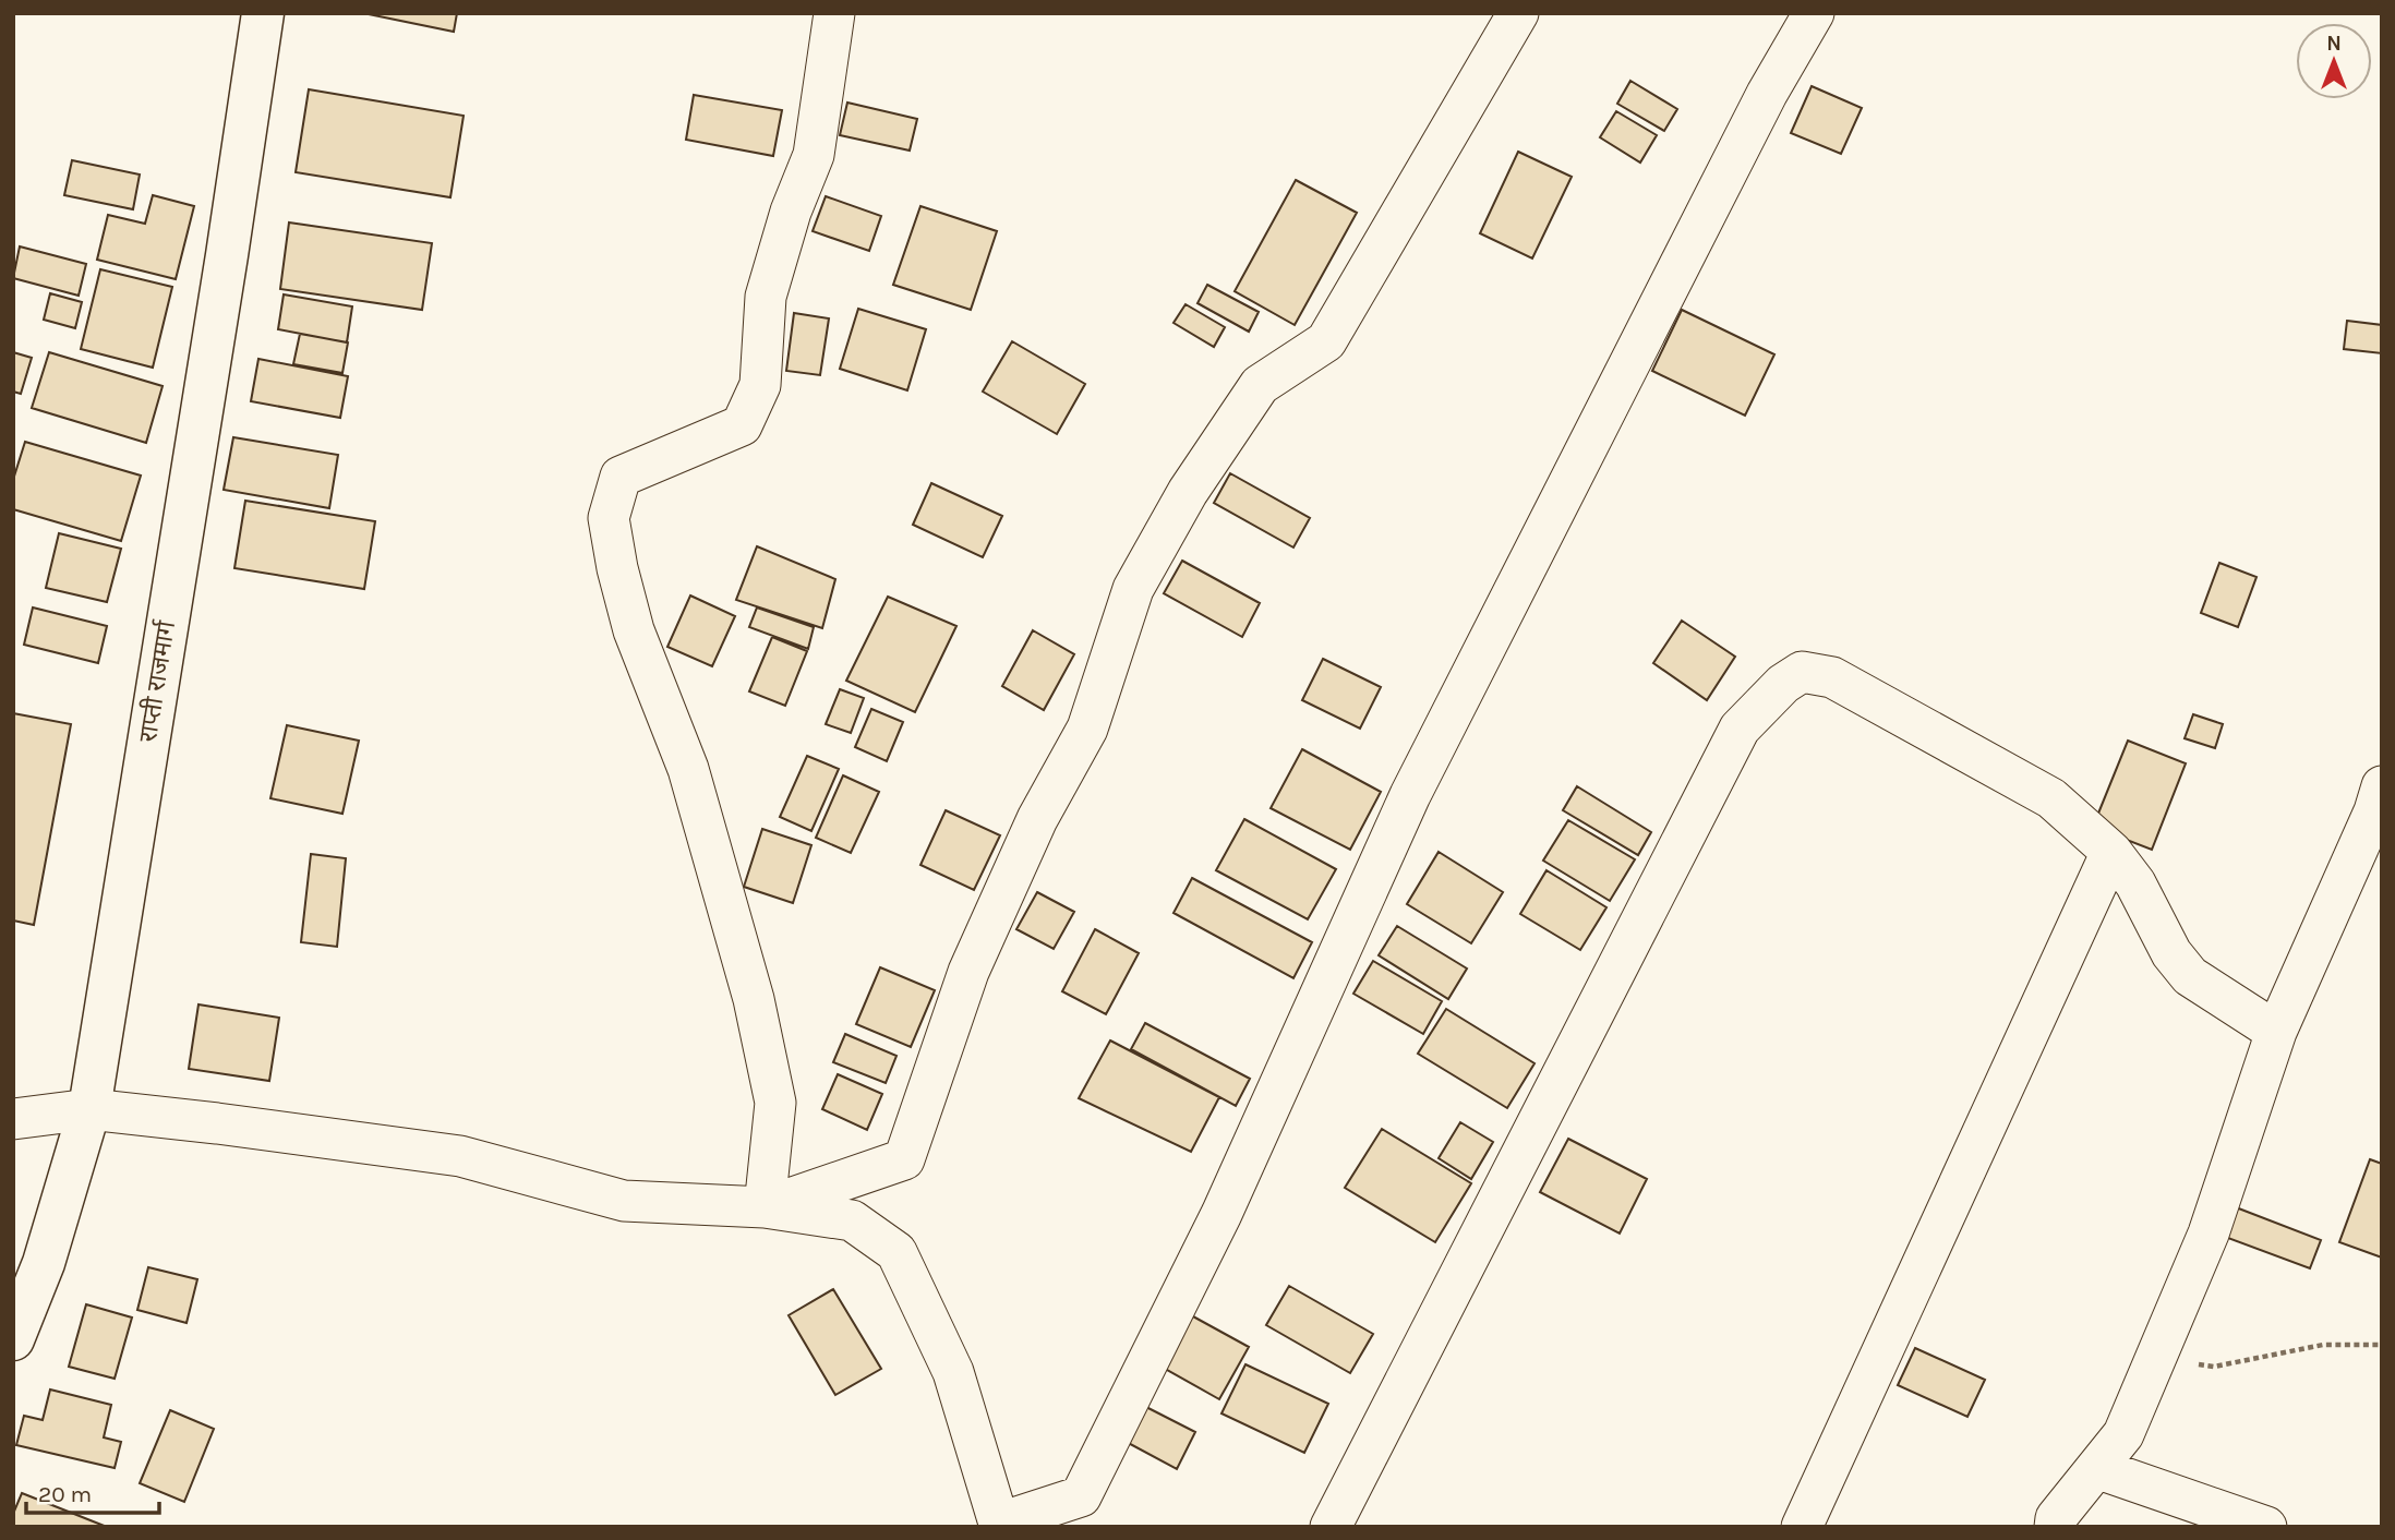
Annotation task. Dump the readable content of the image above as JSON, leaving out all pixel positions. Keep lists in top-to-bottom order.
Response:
{
  "streets": {
    "main road": ["राप्ती राजमार्ग"]
  },
  "scale_bar": "20 m",
  "north": "top"
}
